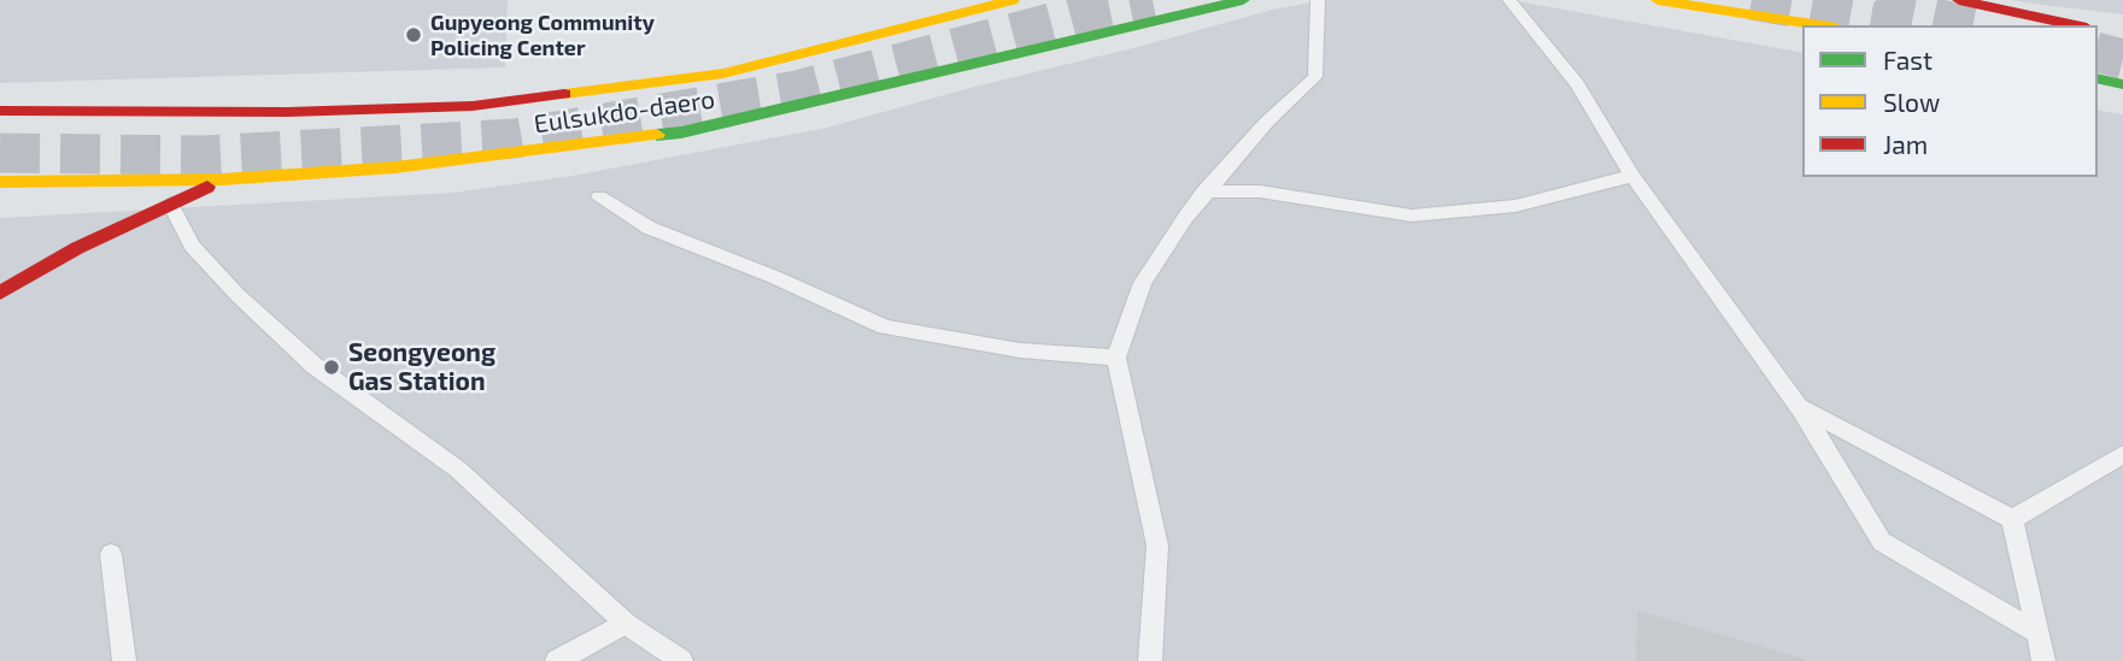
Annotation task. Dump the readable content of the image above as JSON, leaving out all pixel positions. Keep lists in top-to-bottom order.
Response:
{
  "streets": {
    "main road": ["Eulsukdo-daero"]
  },
  "places": ["Gupyeong Community Policing Center", "Seongyeong Gas Station"],
  "legend": ["Fast", "Slow", "Jam"]
}
